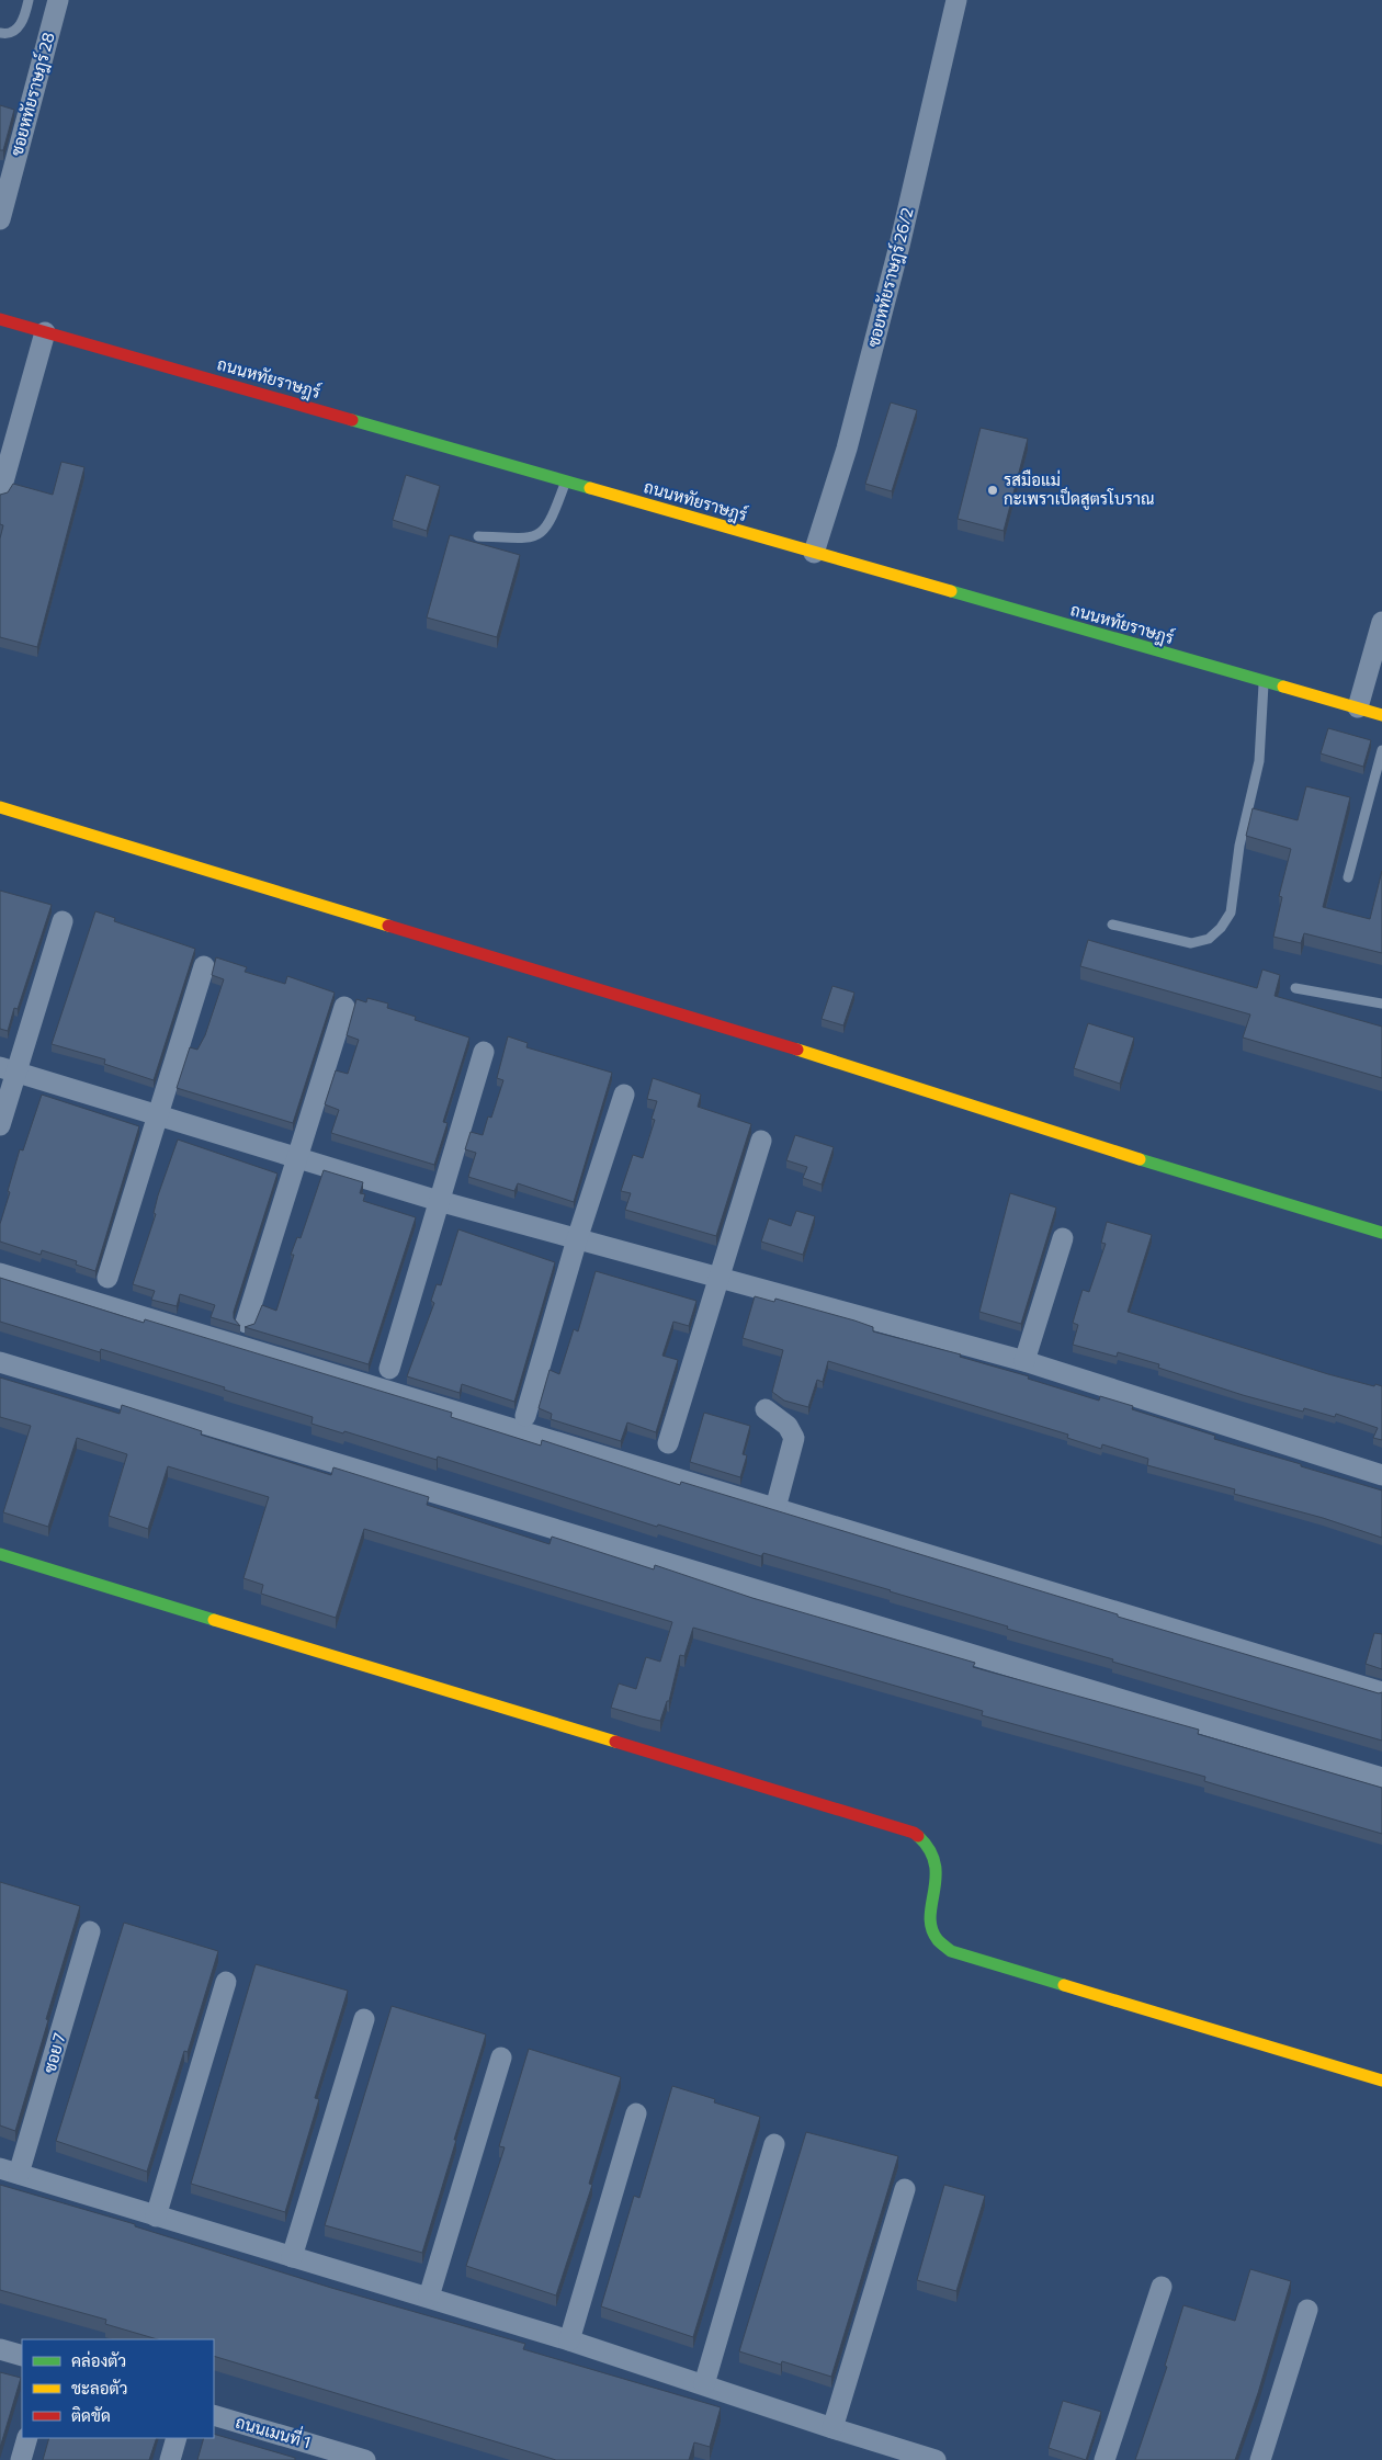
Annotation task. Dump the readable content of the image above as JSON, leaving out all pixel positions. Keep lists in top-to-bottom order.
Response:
{
  "streets": {
    "street": [
      "ซอยหทัยราษฎร์ 28",
      "ซอยหทัยราษฎร์ 26/2",
      "ถนนหทัยราษฎร์",
      "ซอย 7",
      "ถนนเมนที่ 1"
    ]
  },
  "crossings": [
    ["ซอยหทัยราษฎร์ 26/2", "ถนนหทัยราษฎร์"]
  ],
  "places": ["รสมือแม่ กะเพราเป็ดสูตรโบราณ"],
  "legend": ["คล่องตัว", "ชะลอตัว", "ติดขัด"]
}
